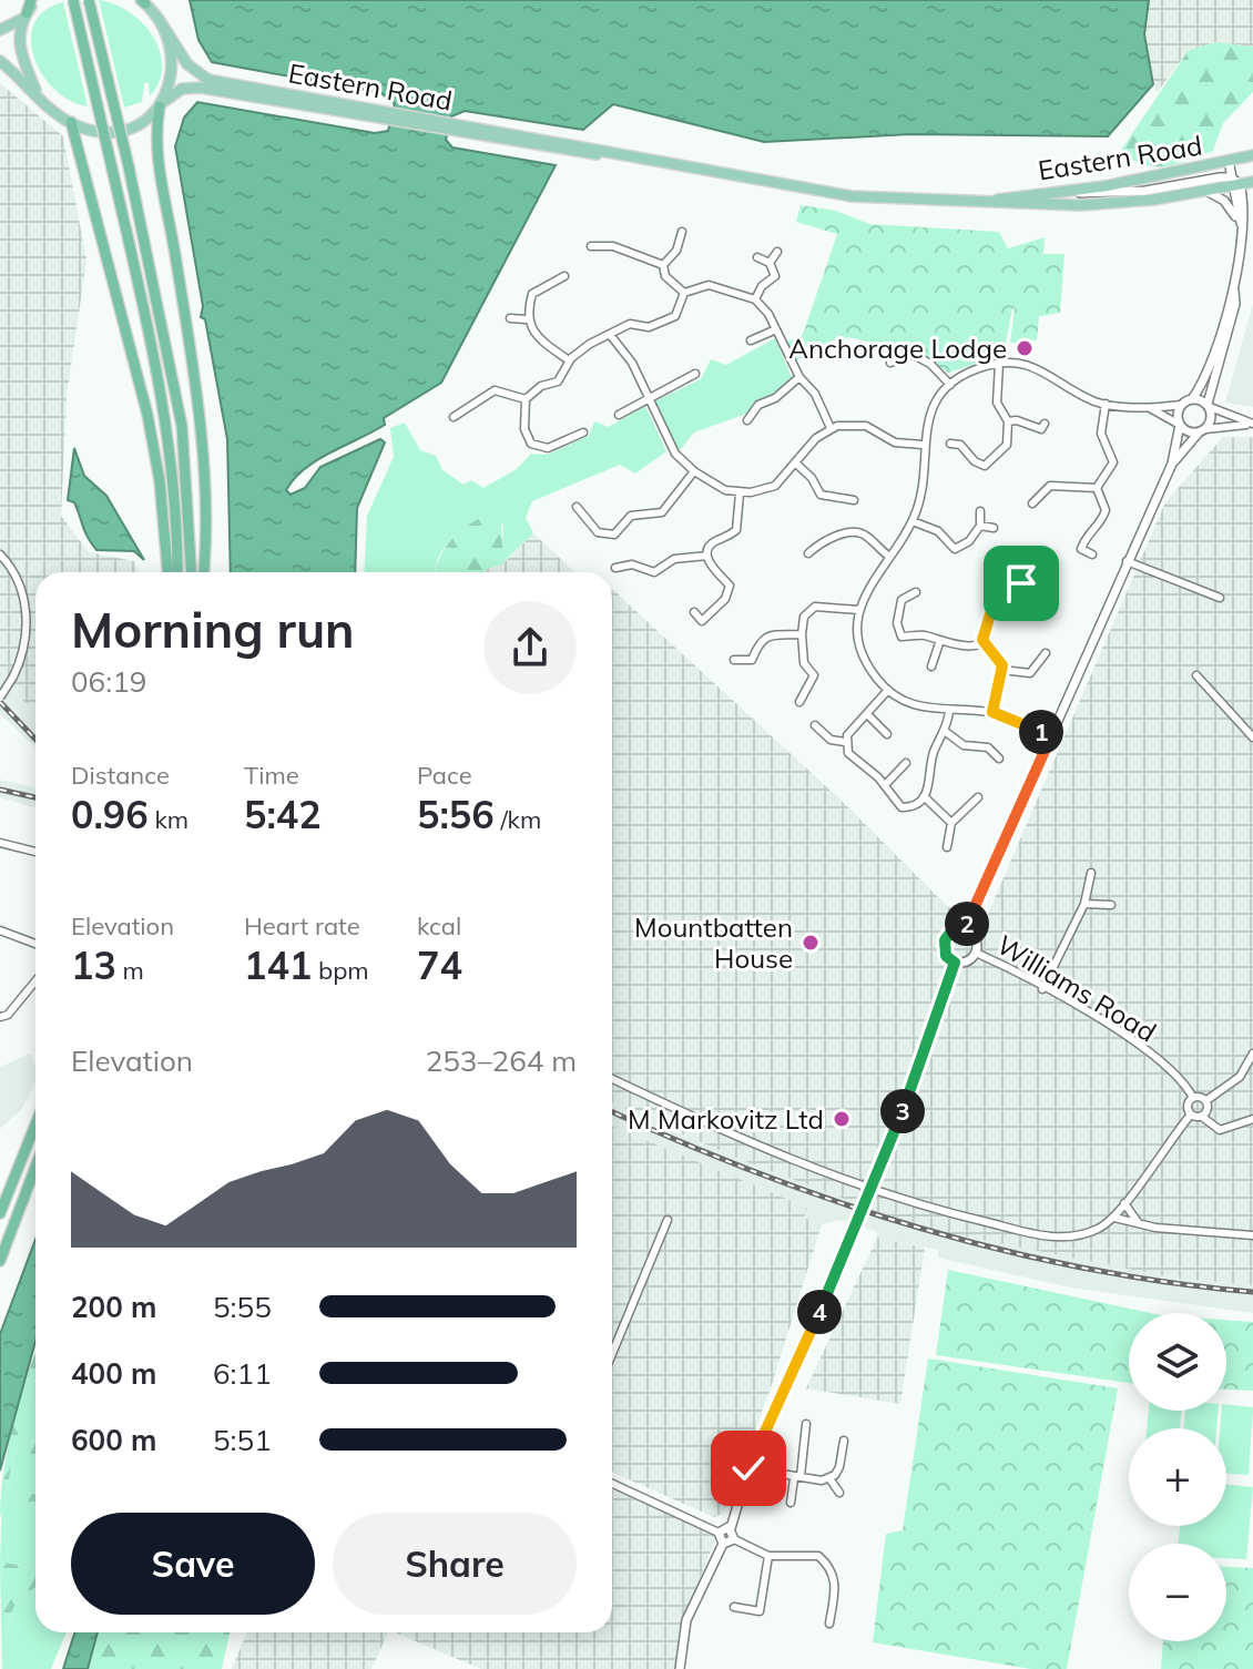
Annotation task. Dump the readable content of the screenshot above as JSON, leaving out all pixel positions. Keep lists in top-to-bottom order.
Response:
{
  "streets": {
    "main road": ["Eastern Road"],
    "street": ["Williams Road"]
  },
  "places": ["Anchorage Lodge", "Mountbatten House", "M Markovitz Ltd"],
  "page": {
    "heading": ["Morning run", "06:19"],
    "pins": [
      "1",
      "2",
      "3",
      "4"
    ],
    "stats": [
      ["Distance", "0.96 km"],
      ["Time", "5:42"],
      ["Pace", "5:56 /km"],
      ["Elevation", "13 m"],
      ["Heart rate", "141 bpm"],
      ["kcal", "74"]
    ],
    "chart": ["Elevation", "253–264 m"],
    "list": [
      {
        "name": "200 m",
        "note": "5:55"
      },
      {
        "name": "400 m",
        "note": "6:11"
      },
      {
        "name": "600 m",
        "note": "5:51"
      }
    ],
    "map_buttons": ["+", "−"],
    "buttons": ["Save", "Share"]
  }
}
